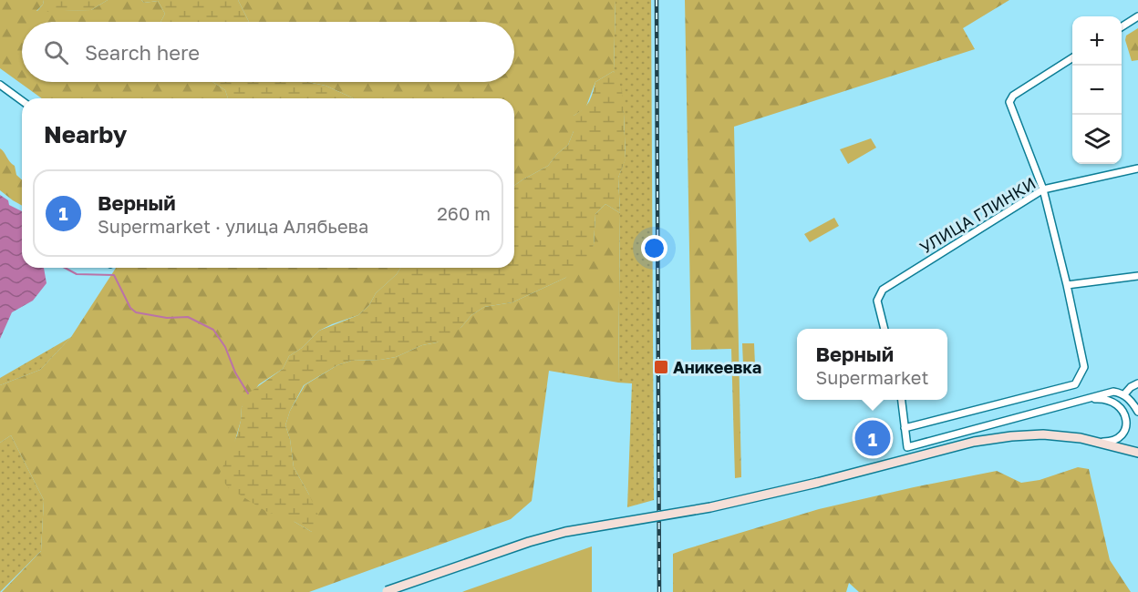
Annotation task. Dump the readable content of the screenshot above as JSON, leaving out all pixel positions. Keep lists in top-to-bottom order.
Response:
{
  "streets": {
    "street": ["УЛИЦА ГЛИНКИ"]
  },
  "places": {
    "transit": ["Аникеевка"]
  },
  "page": {
    "map_buttons": ["+", "−"],
    "search": "Search here",
    "heading": "Nearby",
    "list": [
      {
        "mark": "1",
        "name": "Верный",
        "note": "Supermarket · улица Алябьева",
        "value": "260 m"
      }
    ],
    "popup": ["Верный", "Supermarket"],
    "pins": "1"
  }
}
